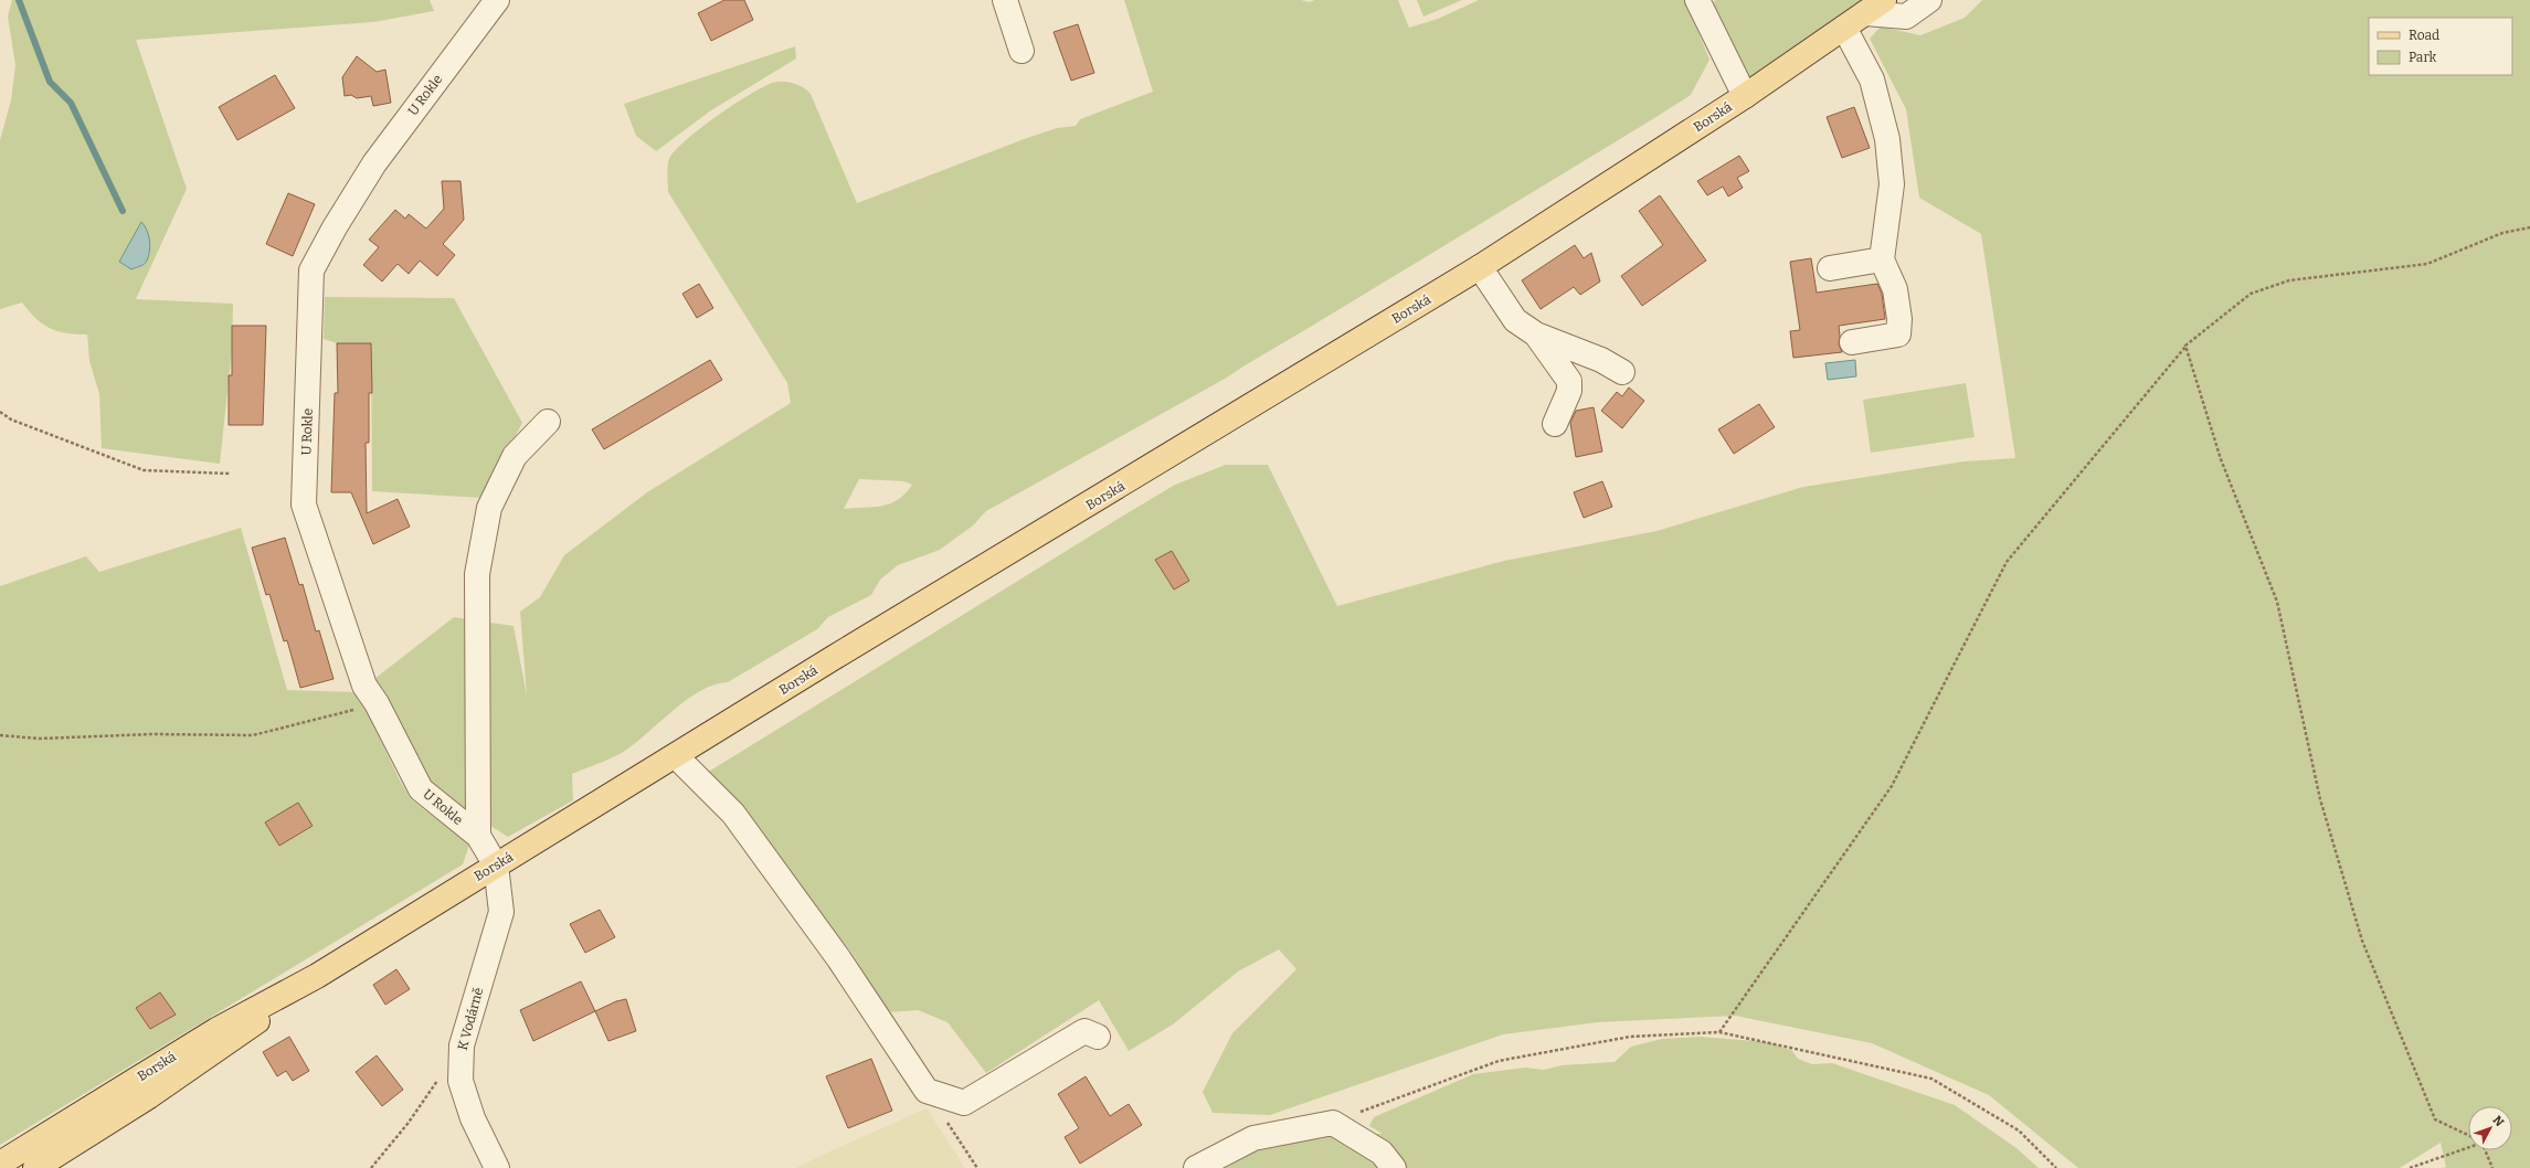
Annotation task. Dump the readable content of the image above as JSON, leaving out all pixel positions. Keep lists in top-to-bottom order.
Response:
{
  "streets": {
    "main road": ["Borská"],
    "street": ["U Rokle", "K Vodárně"]
  },
  "crossings": [
    ["U Rokle", "Borská"],
    ["U Rokle", "K Vodárně"],
    ["Borská", "K Vodárně"]
  ],
  "legend": ["Road", "Park"],
  "north": "top right"
}
